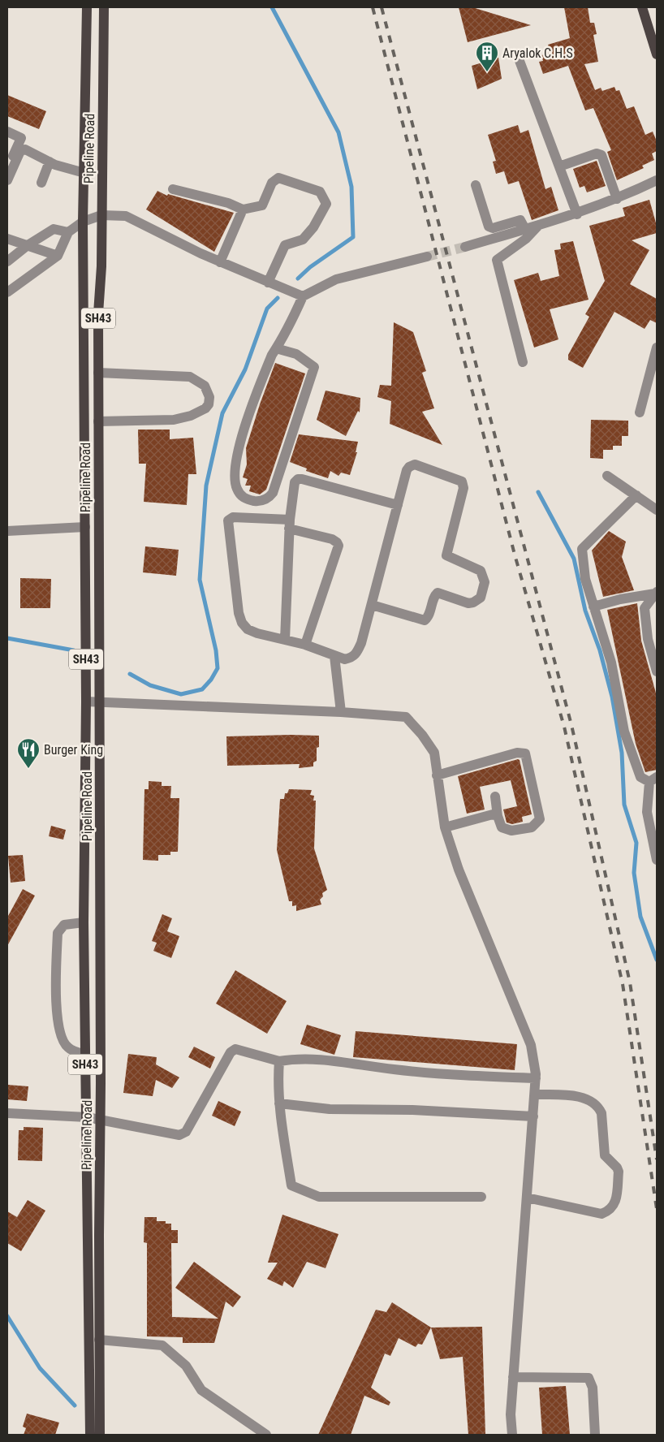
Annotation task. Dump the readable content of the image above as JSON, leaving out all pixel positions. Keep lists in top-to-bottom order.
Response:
{
  "streets": {
    "main road": ["Pipeline Road", "SH43"]
  },
  "places": {
    "building": ["Aryalok C.H.S"],
    "restaurant": ["Burger King"]
  }
}
